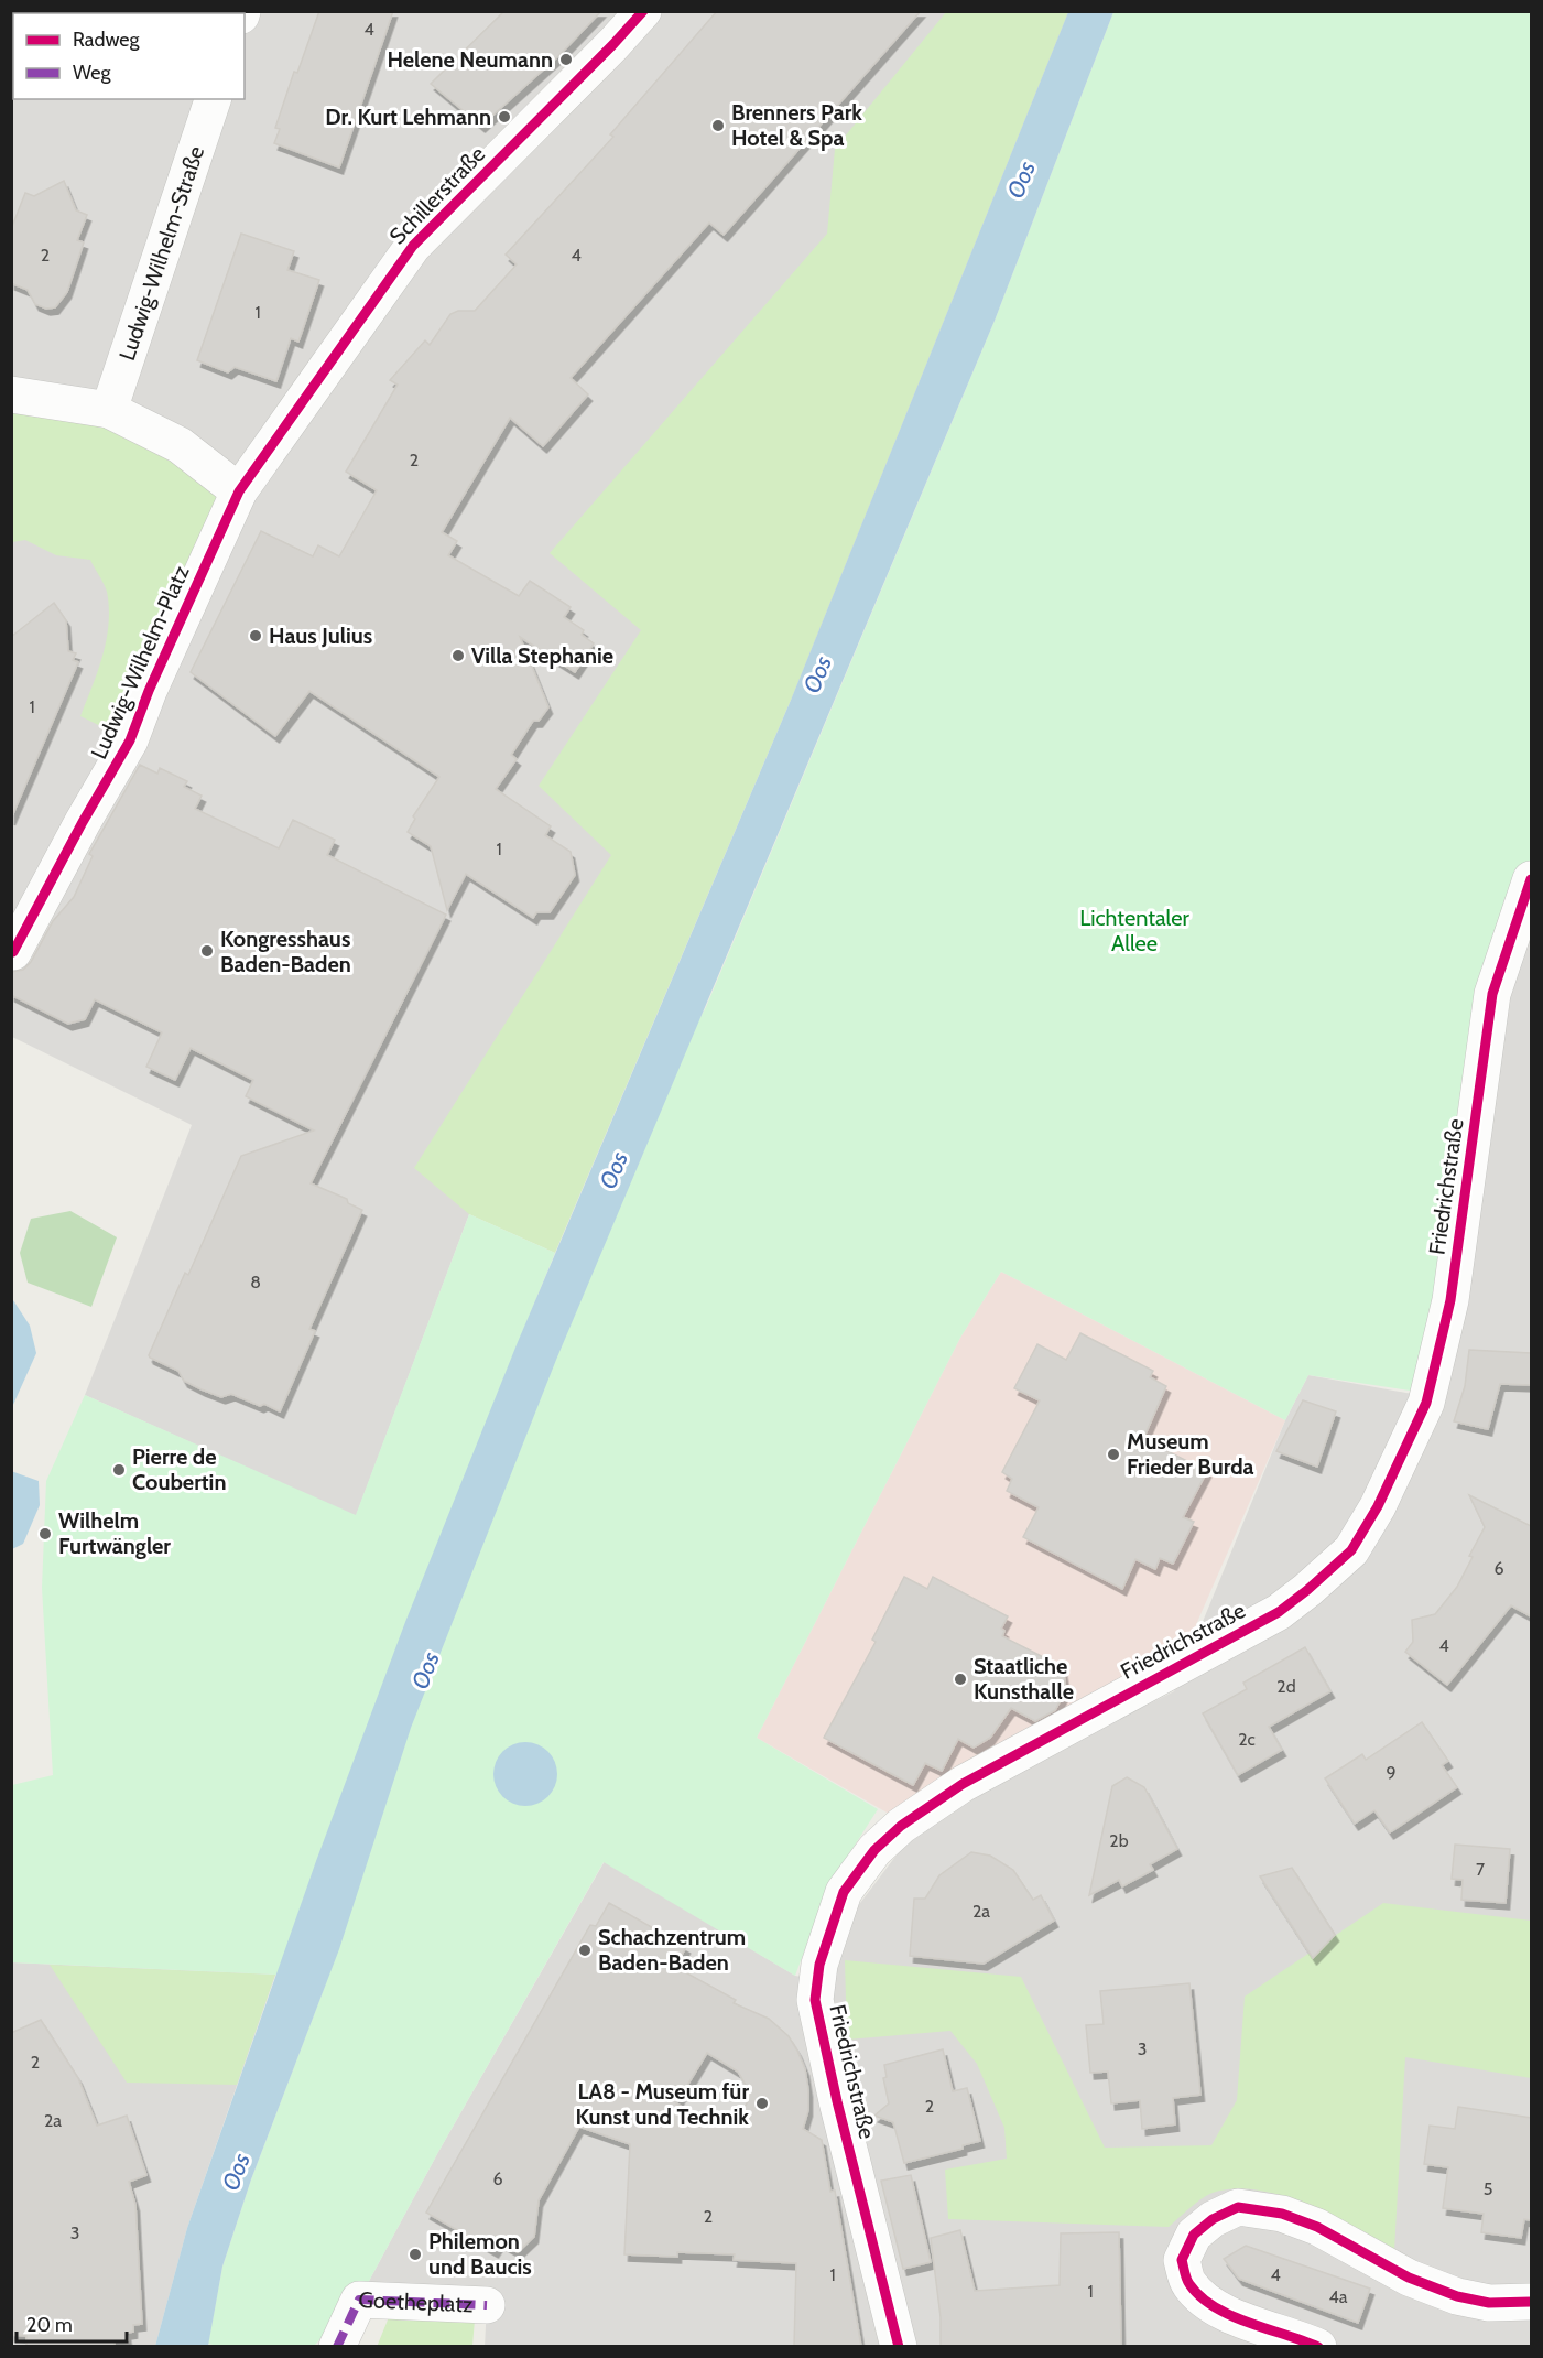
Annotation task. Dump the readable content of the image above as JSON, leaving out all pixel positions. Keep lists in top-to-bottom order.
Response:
{
  "streets": {
    "street": [
      "Schillerstraße",
      "Ludwig-Wilhelm-Straße",
      "Ludwig-Wilhelm-Platz",
      "Friedrichstraße",
      "Goetheplatz"
    ]
  },
  "crossings": [
    ["Schillerstraße", "Ludwig-Wilhelm-Platz"]
  ],
  "water": ["Oos"],
  "parks": ["Lichtentaler Allee"],
  "places": [
    "Helene Neumann",
    "Dr. Kurt Lehmann",
    "Brenners Park Hotel & Spa",
    "Haus Julius",
    "Villa Stephanie",
    "Kongresshaus Baden-Baden",
    "Museum Frieder Burda",
    "Pierre de Coubertin",
    "Wilhelm Furtwängler",
    "Staatliche Kunsthalle",
    "Schachzentrum Baden-Baden",
    "LA8 - Museum für Kunst und Technik",
    "Philemon und Baucis"
  ],
  "house_numbers": [
    "4",
    "2",
    "4",
    "1",
    "2",
    "1",
    "1",
    "8",
    "6",
    "4",
    "2d",
    "2c",
    "9",
    "2b",
    "7",
    "2a",
    "3",
    "2",
    "2",
    "2a",
    "6",
    "5",
    "2",
    "3",
    "1",
    "4",
    "1",
    "4a"
  ],
  "legend": ["Radweg", "Weg"],
  "scale_bar": "20 m"
}
